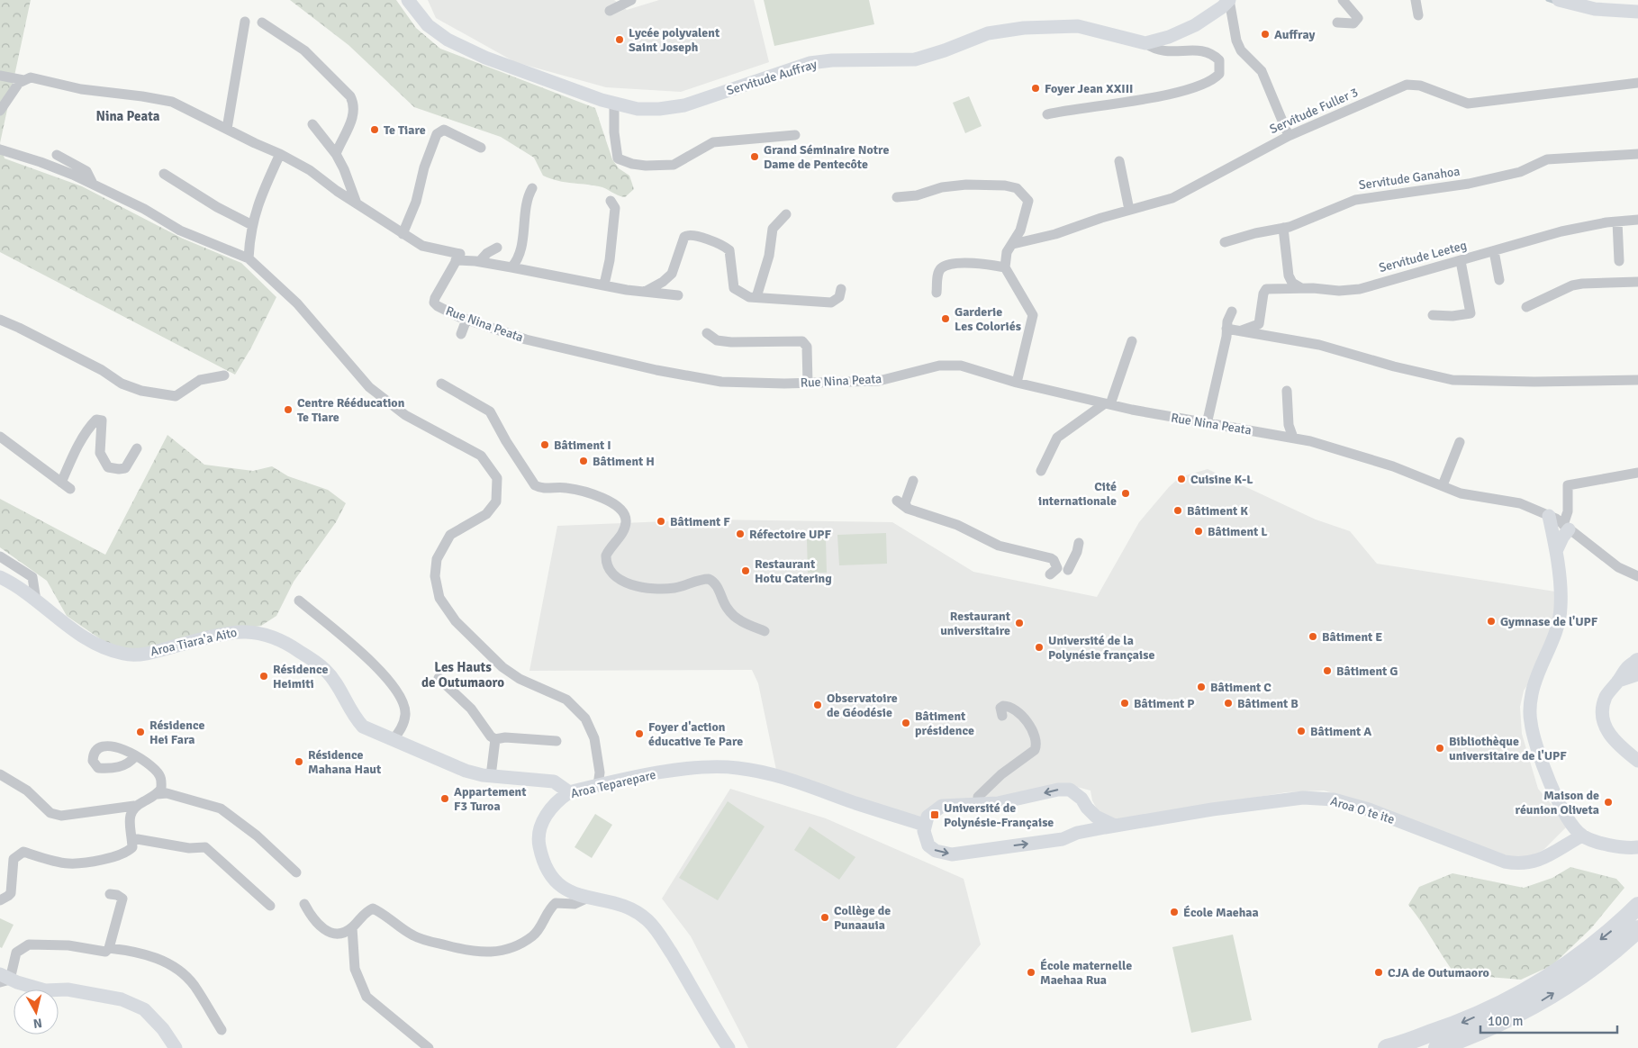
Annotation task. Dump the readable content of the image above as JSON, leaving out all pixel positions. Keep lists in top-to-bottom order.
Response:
{
  "streets": {
    "main road": [
      "Servitude Auffray",
      "Aroa Tiara'a Aito",
      "Aroa Teparepare",
      "Aroa O te ite"
    ],
    "street": [
      "Servitude Fuller 3",
      "Servitude Ganahoa",
      "Servitude Leeteg",
      "Rue Nina Peata"
    ]
  },
  "crossings": [
    ["Aroa Tiara'a Aito", "Aroa Teparepare"],
    ["Aroa Teparepare", "Aroa O te ite"]
  ],
  "districts": ["Nina Peata", "Les Hauts de Outumaoro"],
  "places": {
    "other": [
      "Auffray",
      "Lycée polyvalent Saint Joseph",
      "Foyer Jean XXIII",
      "Te Tiare",
      "Grand Séminaire Notre Dame de Pentecôte",
      "Garderie Les Coloriés",
      "Centre Rééducation Te Tiare",
      "Bâtiment I",
      "Bâtiment H",
      "Cuisine K-L",
      "Cité internationale",
      "Bâtiment K",
      "Bâtiment F",
      "Bâtiment L",
      "Réfectoire UPF",
      "Restaurant Hotu Catering",
      "Gymnase de l'UPF",
      "Restaurant universitaire",
      "Bâtiment E",
      "Université de la Polynésie française",
      "Bâtiment G",
      "Résidence Heimiti",
      "Bâtiment C",
      "Bâtiment P",
      "Bâtiment B",
      "Observatoire de Géodésie",
      "Bâtiment présidence",
      "Bâtiment A",
      "Résidence Hei Fara",
      "Foyer d'action éducative Te Pare",
      "Bibliothèque universitaire de l'UPF",
      "Résidence Mahana Haut",
      "Appartement F3 Turoa",
      "Maison de réunion Oliveta",
      "École Maehaa",
      "Collège de Punaauia",
      "École maternelle Maehaa Rua",
      "CJA de Outumaoro"
    ],
    "transit": ["Université de Polynésie-Française"]
  },
  "scale_bar": "100 m",
  "north": "bottom"
}
